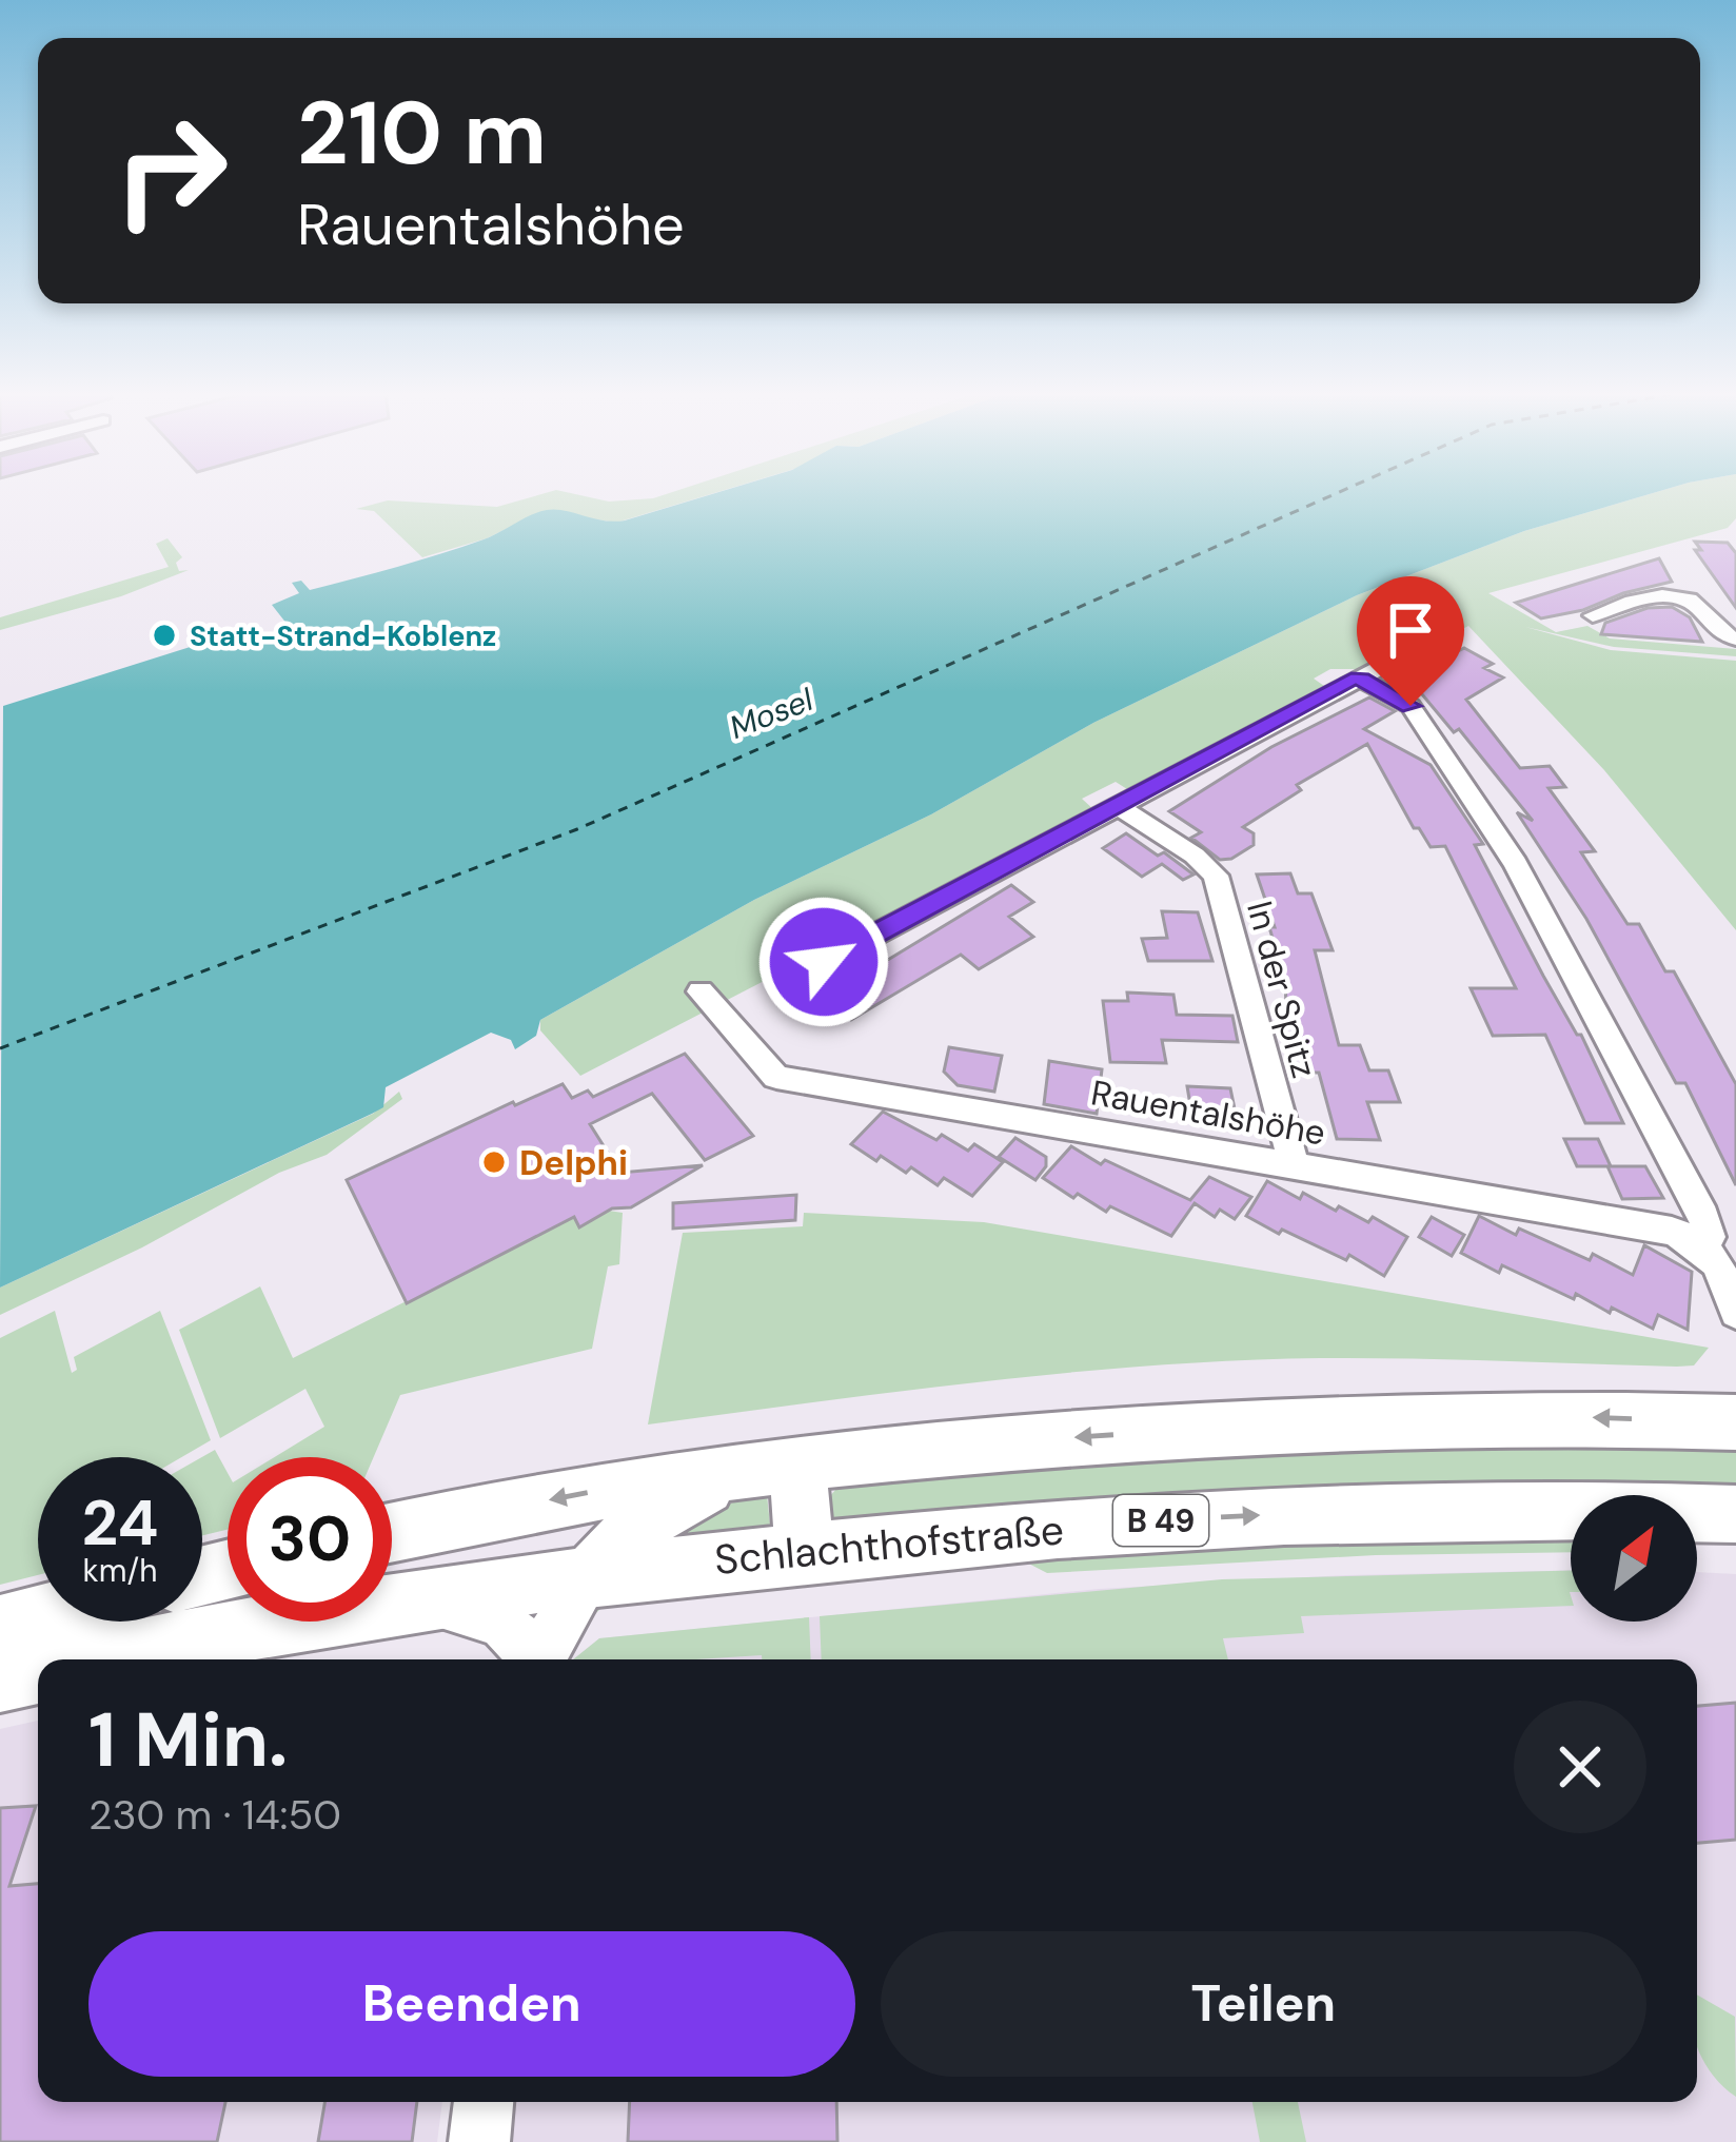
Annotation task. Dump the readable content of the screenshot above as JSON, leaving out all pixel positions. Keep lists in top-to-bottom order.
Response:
{
  "streets": {
    "main road": ["B 49", "Schlachthofstraße"],
    "street": ["In der Spitz", "Rauentalshöhe"]
  },
  "crossings": [
    ["In der Spitz", "Rauentalshöhe"]
  ],
  "water": ["Mosel"],
  "places": ["Statt-Strand-Koblenz", "Delphi"],
  "north": "top right",
  "page": {
    "turn": ["210 m", "Rauentalshöhe"],
    "speed": "24 km/h",
    "limit": "30",
    "heading": ["1 Min.", "230 m · 14:50"],
    "buttons": ["Beenden", "Teilen"]
  }
}
